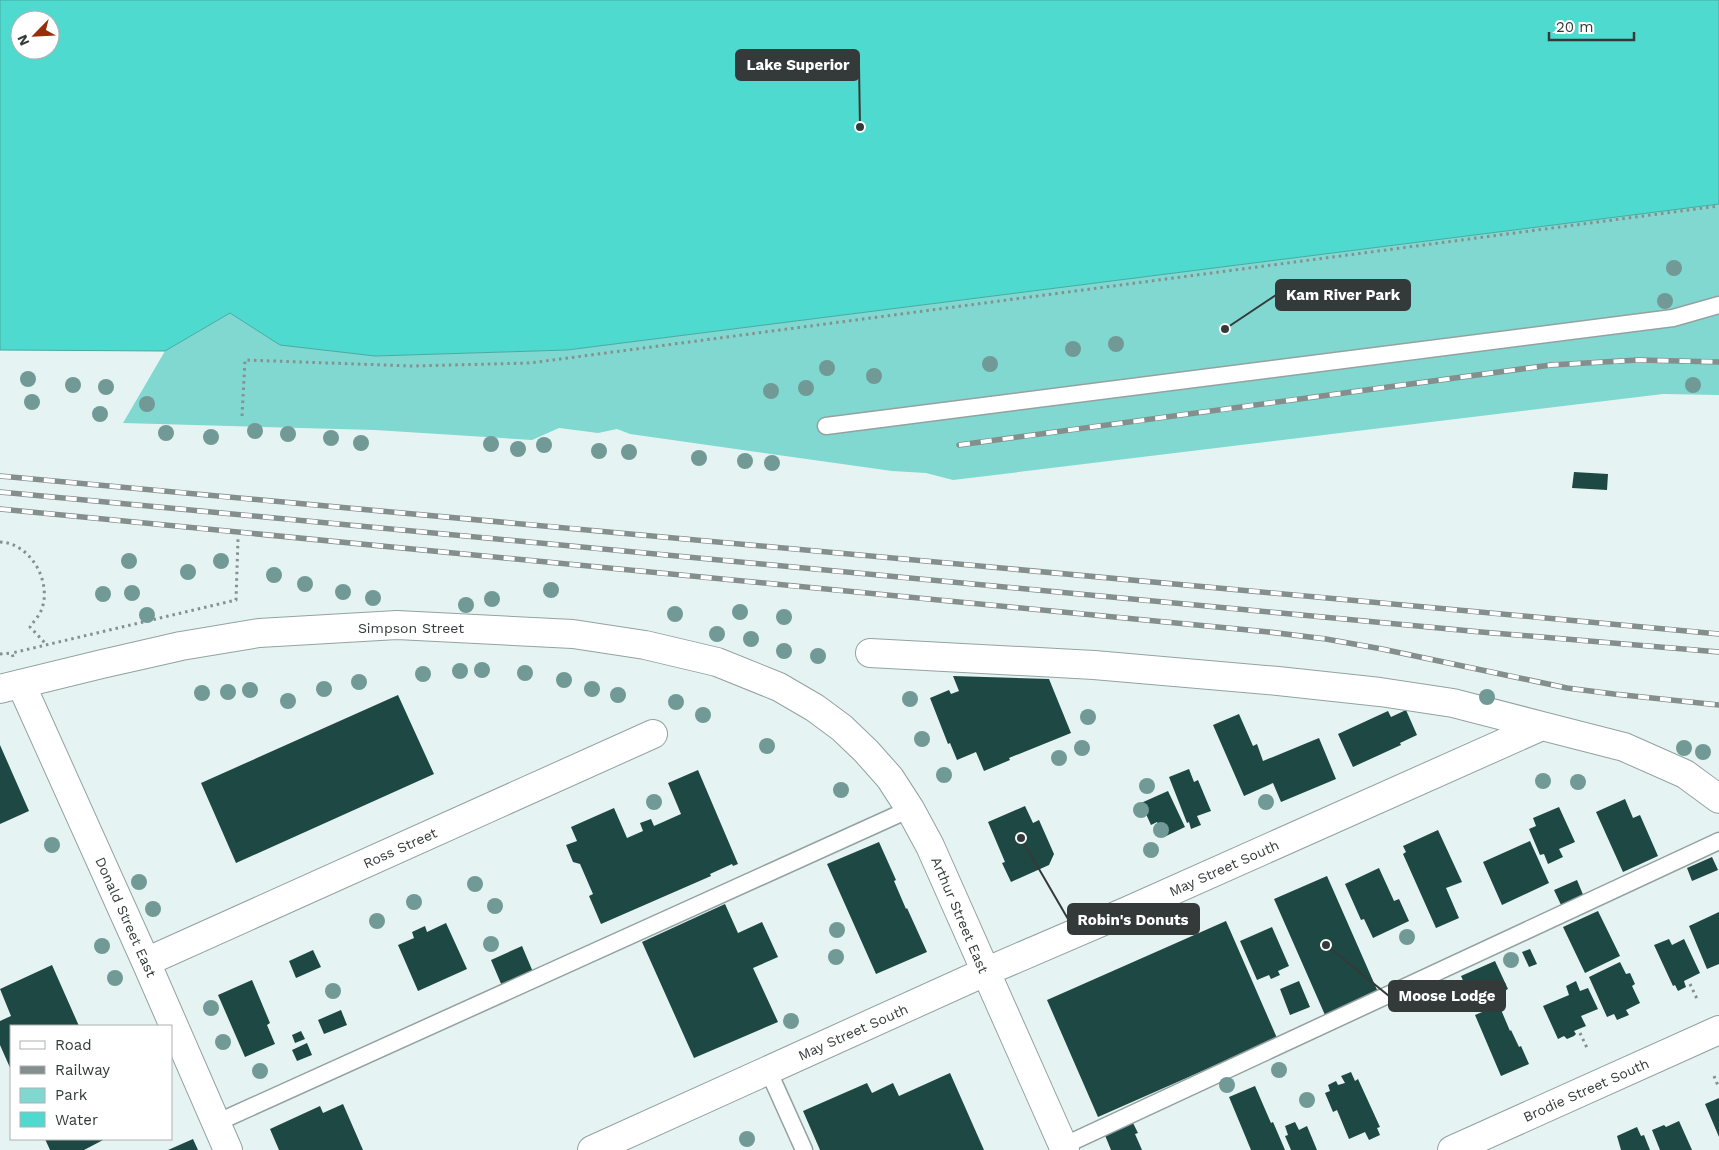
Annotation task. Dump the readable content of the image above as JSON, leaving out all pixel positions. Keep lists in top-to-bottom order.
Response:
{
  "streets": {
    "street": [
      "Simpson Street",
      "Ross Street",
      "May Street South",
      "Arthur Street East",
      "Donald Street East",
      "Brodie Street South"
    ]
  },
  "crossings": [
    ["Simpson Street", "Arthur Street East"],
    ["Simpson Street", "Donald Street East"],
    ["Ross Street", "Donald Street East"],
    ["May Street South", "Arthur Street East"]
  ],
  "places": [
    "Lake Superior",
    "Kam River Park",
    "Robin's Donuts",
    "Moose Lodge"
  ],
  "legend": [
    "Road",
    "Railway",
    "Park",
    "Water"
  ],
  "scale_bar": "20 m",
  "north": "bottom left"
}
